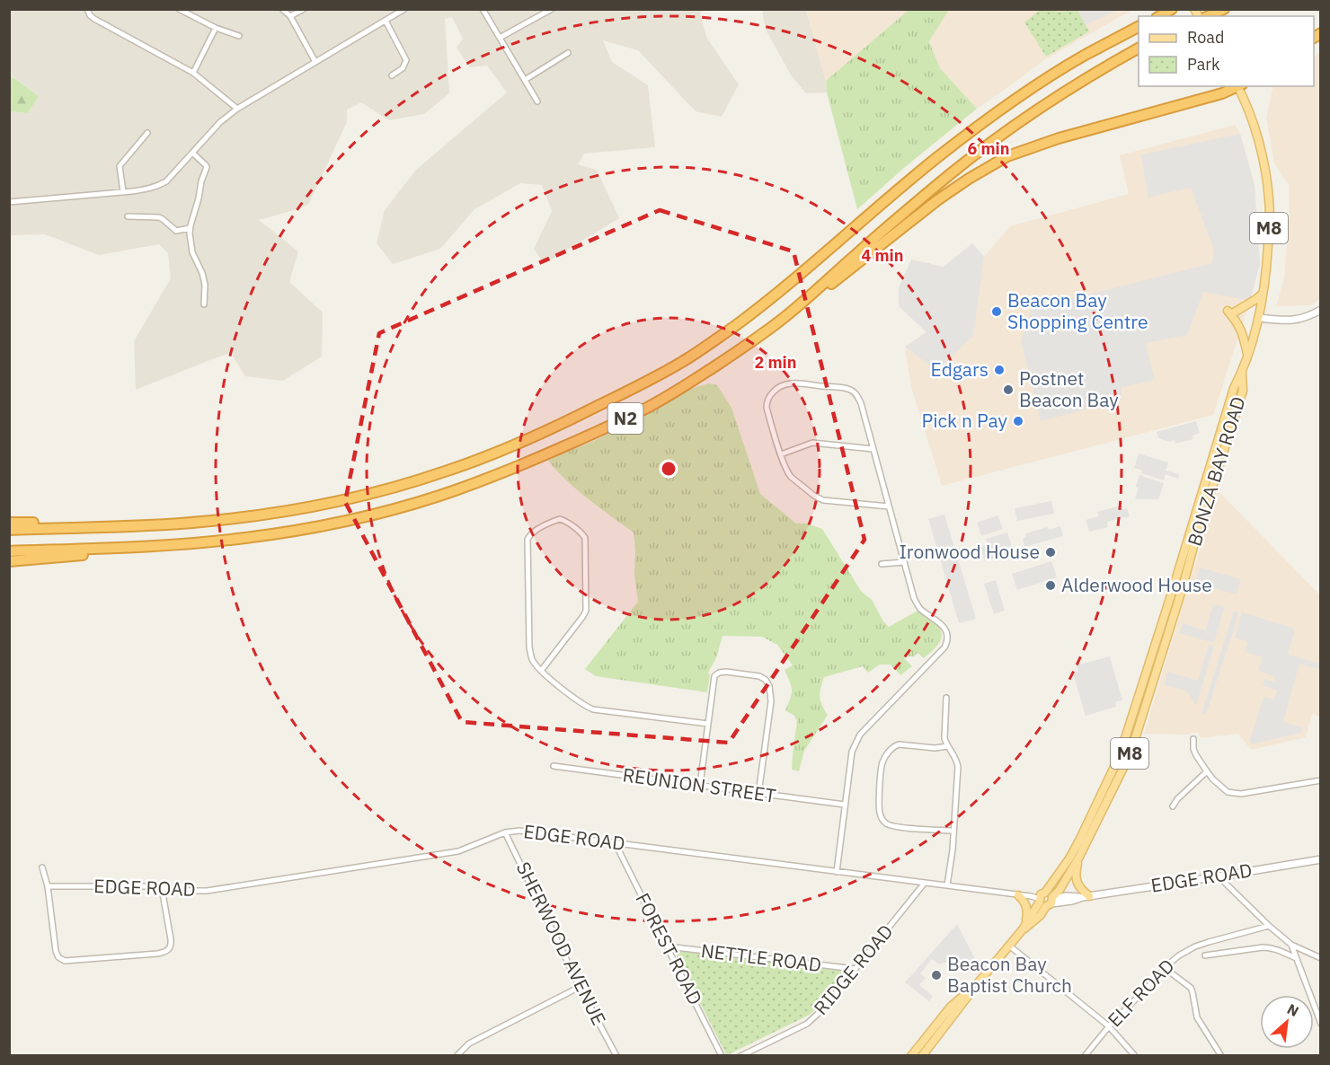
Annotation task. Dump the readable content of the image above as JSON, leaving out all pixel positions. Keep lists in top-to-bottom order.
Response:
{
  "streets": {
    "highway": ["N2"],
    "main road": ["M8", "BONZA BAY ROAD"],
    "street": [
      "REUNION STREET",
      "EDGE ROAD",
      "SHERWOOD AVENUE",
      "FOREST ROAD",
      "NETTLE ROAD",
      "RIDGE ROAD",
      "ELF ROAD"
    ]
  },
  "crossings": [
    ["BONZA BAY ROAD", "EDGE ROAD"],
    ["EDGE ROAD", "SHERWOOD AVENUE"],
    ["EDGE ROAD", "FOREST ROAD"],
    ["EDGE ROAD", "RIDGE ROAD"],
    ["FOREST ROAD", "NETTLE ROAD"],
    ["NETTLE ROAD", "RIDGE ROAD"]
  ],
  "places": [
    "Beacon Bay Shopping Centre",
    "Edgars",
    "Postnet Beacon Bay",
    "Pick n Pay",
    "Ironwood House",
    "Alderwood House",
    "Beacon Bay Baptist Church"
  ],
  "legend": ["Road", "Park"],
  "north": "top right",
  "rings": ["6 min", "4 min", "2 min"]
}
